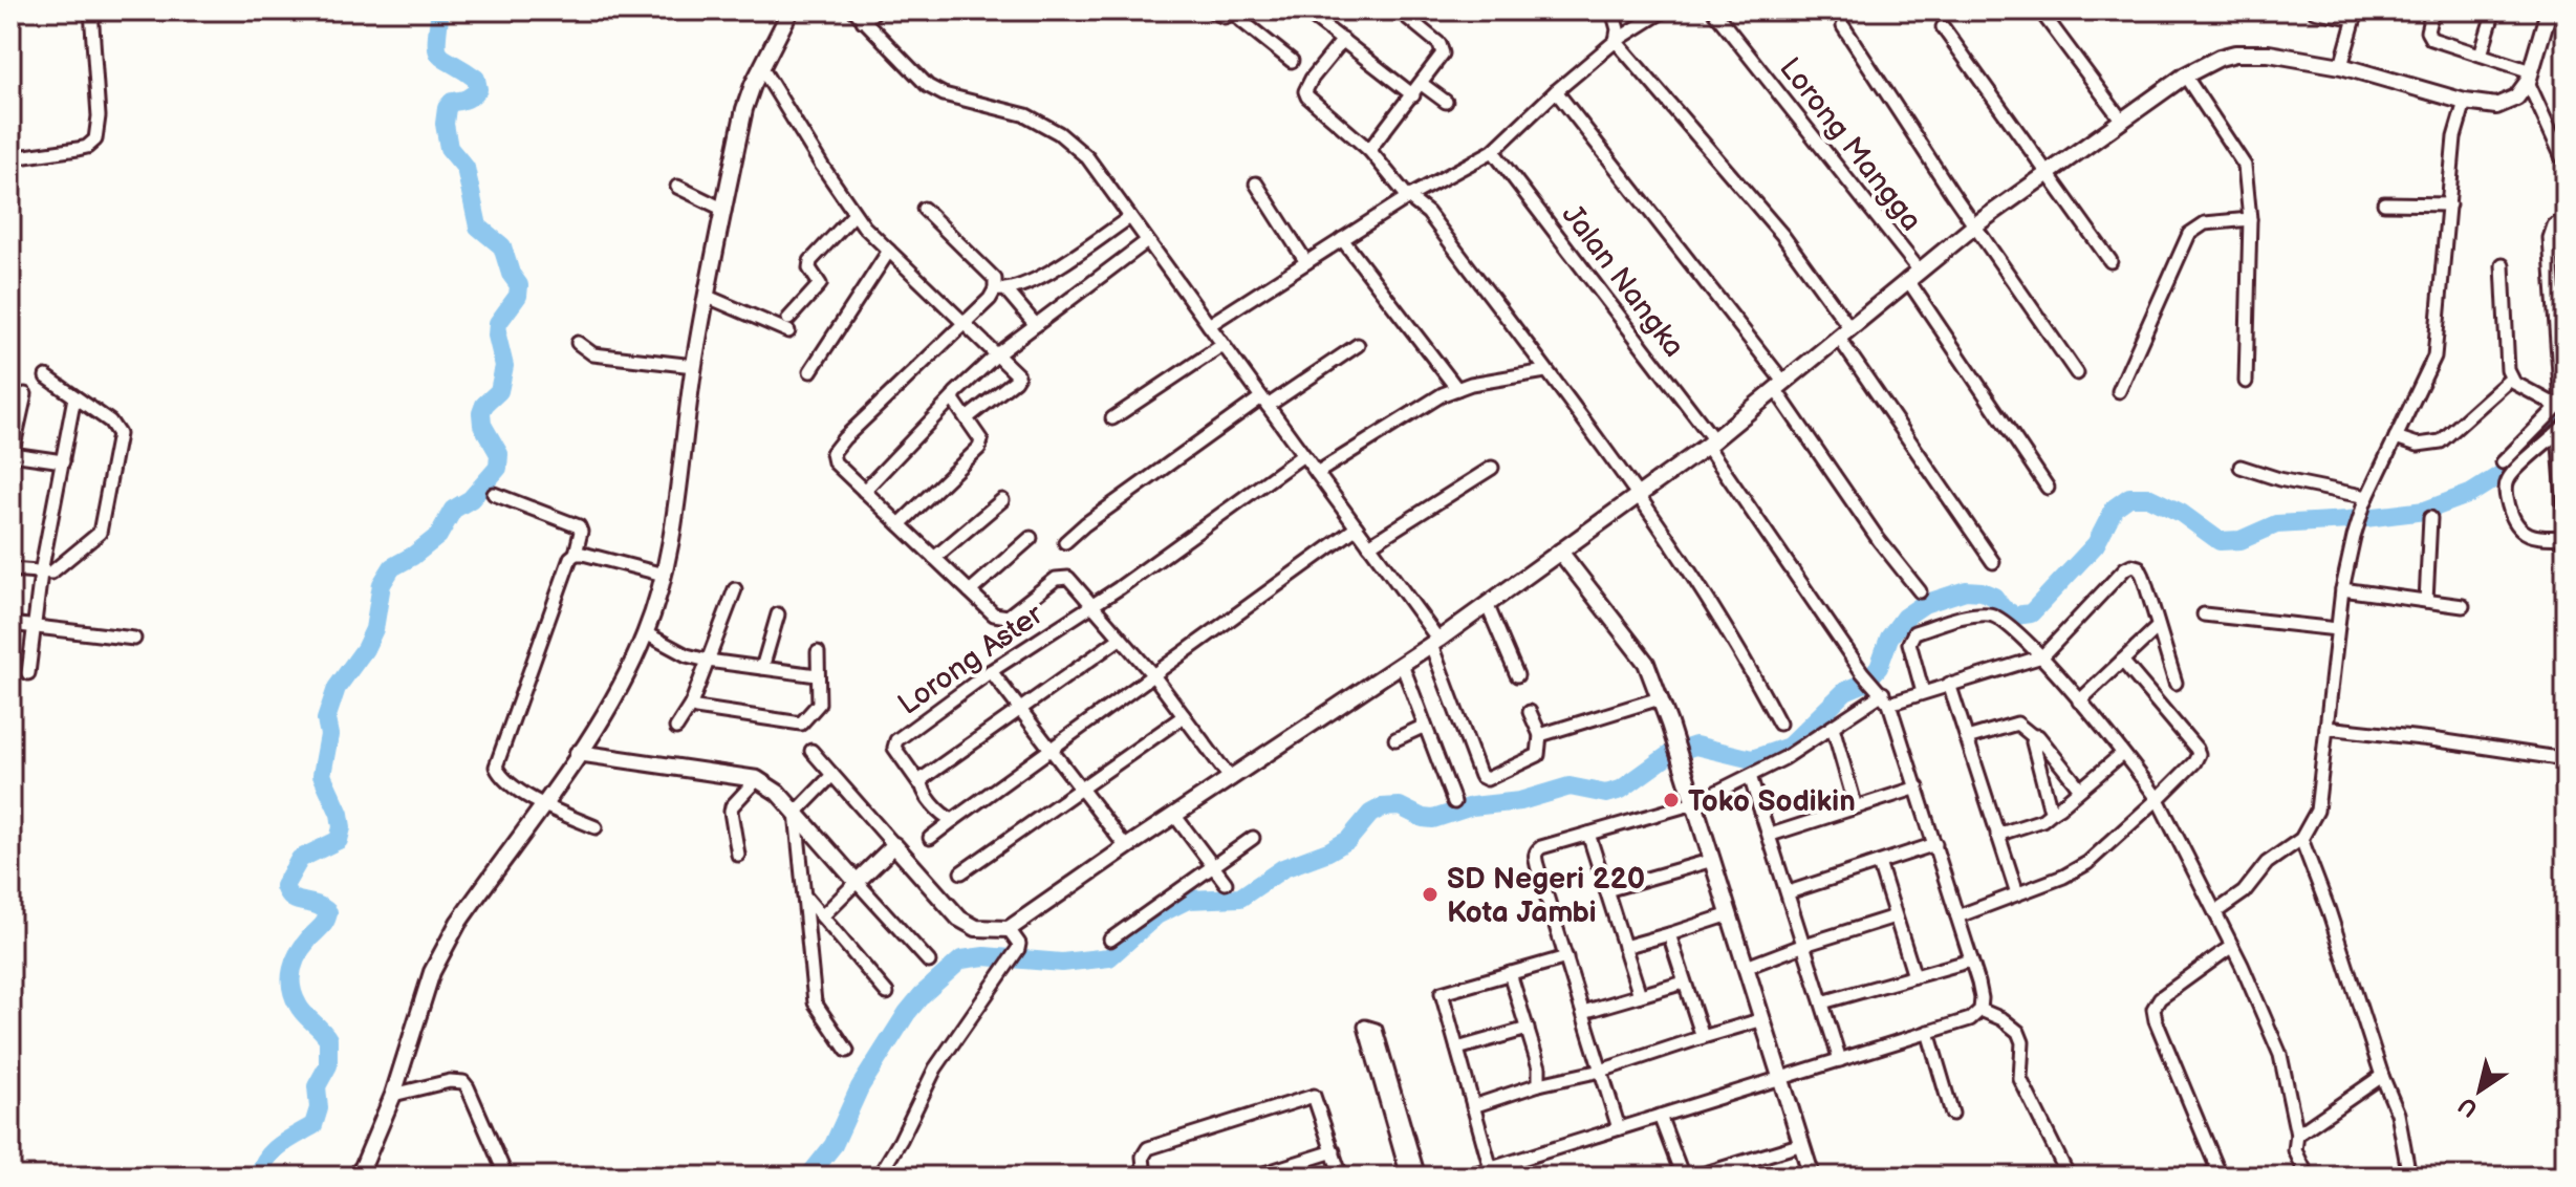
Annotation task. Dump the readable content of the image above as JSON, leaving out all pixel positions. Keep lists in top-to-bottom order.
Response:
{
  "streets": {
    "street": ["Lorong Mangga", "Jalan Nangka", "Lorong Aster"]
  },
  "places": ["Toko Sodikin", "SD Negeri 220 Kota Jambi"],
  "north": "bottom left"
}
